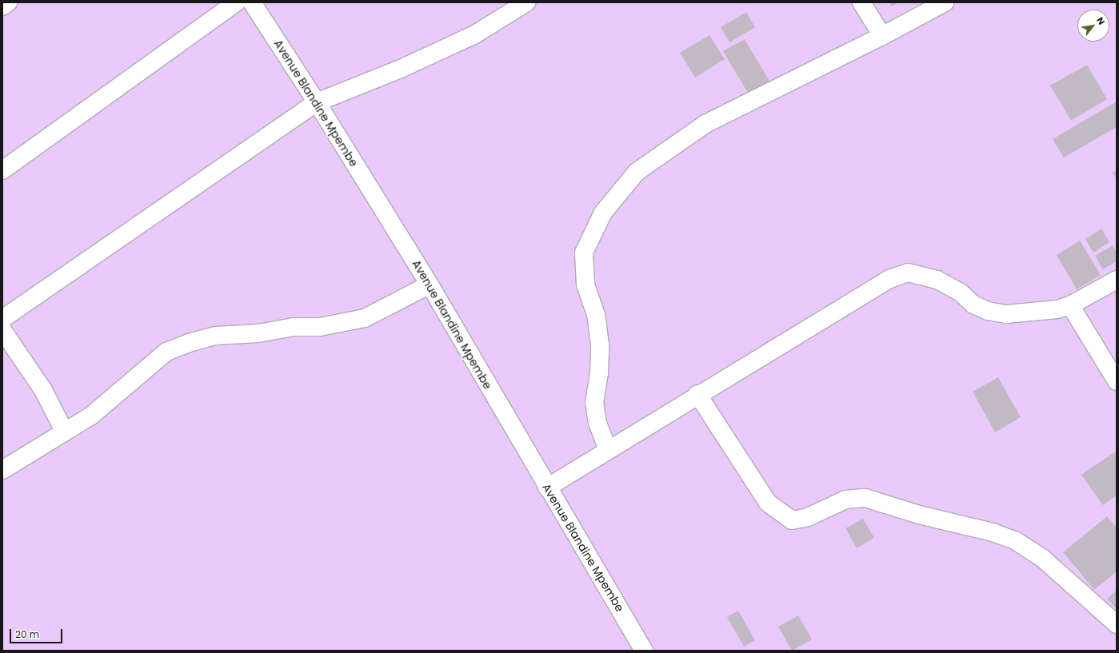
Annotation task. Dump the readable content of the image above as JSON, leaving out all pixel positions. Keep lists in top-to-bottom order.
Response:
{
  "streets": {
    "street": ["Avenue Blandine Mpembe"]
  },
  "scale_bar": "20 m",
  "north": "top right"
}
